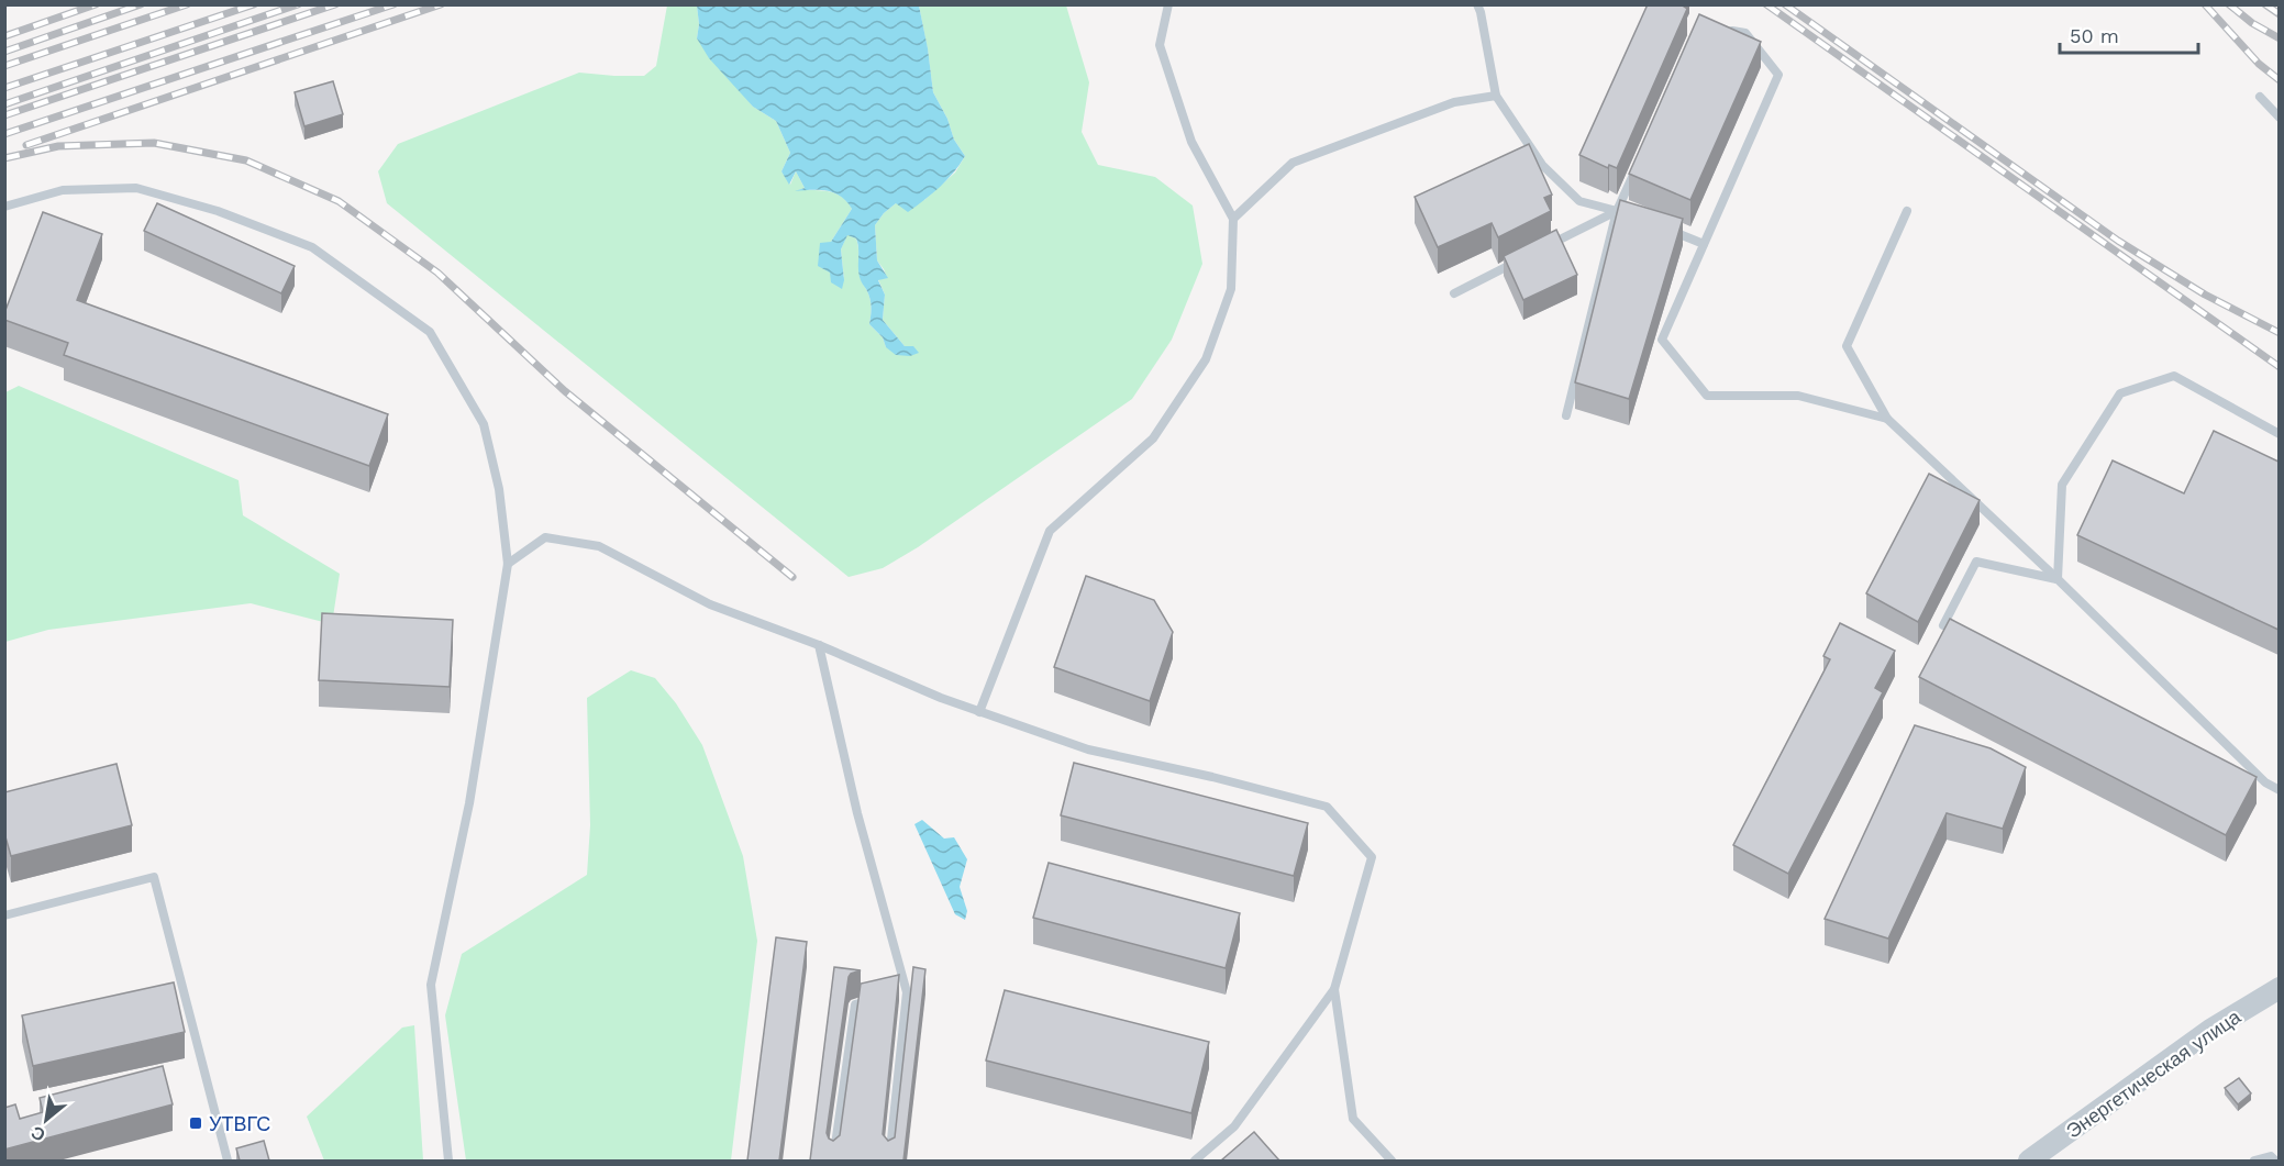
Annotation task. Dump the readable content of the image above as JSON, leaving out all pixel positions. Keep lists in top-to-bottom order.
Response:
{
  "streets": {
    "street": ["Энергетическая улица"]
  },
  "places": {
    "transit": ["УТВГС"]
  },
  "scale_bar": "50 m",
  "north": "bottom left"
}
